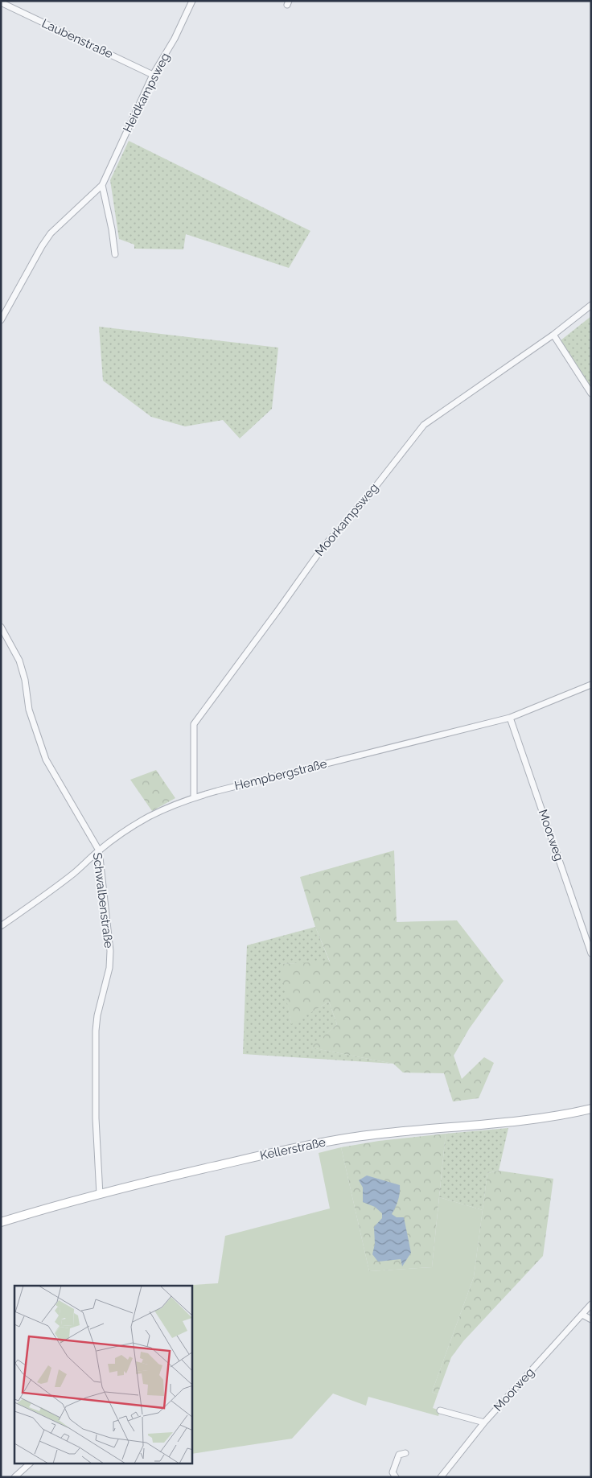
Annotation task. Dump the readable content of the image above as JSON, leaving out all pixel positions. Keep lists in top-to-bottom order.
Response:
{
  "streets": {
    "main road": ["Kellerstraße"],
    "street": [
      "Laubenstraße",
      "Heidkampsweg",
      "Moorkampsweg",
      "Hempbergstraße",
      "Moorweg",
      "Schwalbenstraße"
    ]
  },
  "crossings": [
    ["Laubenstraße", "Heidkampsweg"],
    ["Moorkampsweg", "Hempbergstraße"],
    ["Hempbergstraße", "Moorweg"],
    ["Hempbergstraße", "Schwalbenstraße"],
    ["Schwalbenstraße", "Kellerstraße"]
  ]
}
